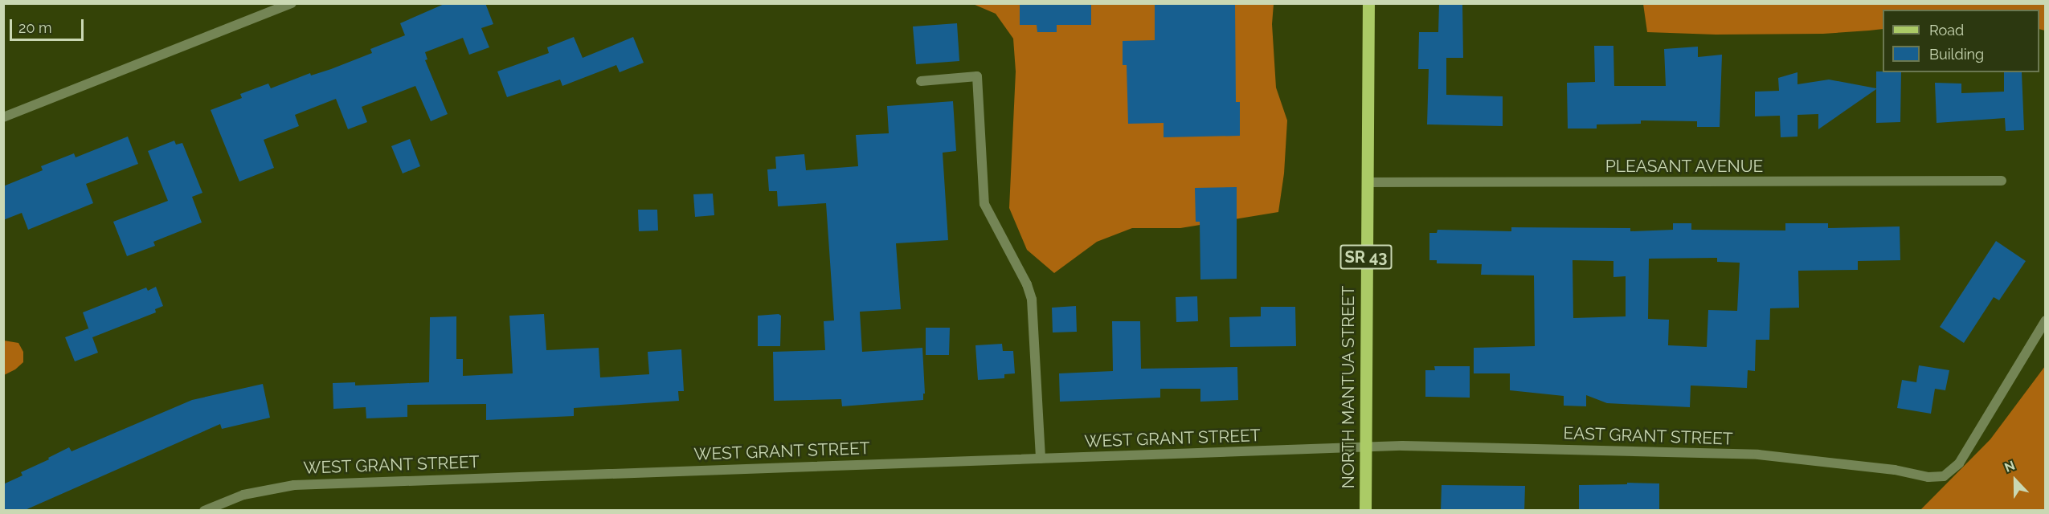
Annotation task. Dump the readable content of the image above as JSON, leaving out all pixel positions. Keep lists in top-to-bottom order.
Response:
{
  "streets": {
    "main road": ["SR 43", "NORTH MANTUA STREET"],
    "street": ["PLEASANT AVENUE", "EAST GRANT STREET", "WEST GRANT STREET"]
  },
  "crossings": [
    ["PLEASANT AVENUE", "NORTH MANTUA STREET"],
    ["NORTH MANTUA STREET", "EAST GRANT STREET"],
    ["NORTH MANTUA STREET", "WEST GRANT STREET"],
    ["EAST GRANT STREET", "WEST GRANT STREET"]
  ],
  "legend": ["Road", "Building"],
  "scale_bar": "20 m",
  "north": "top"
}
